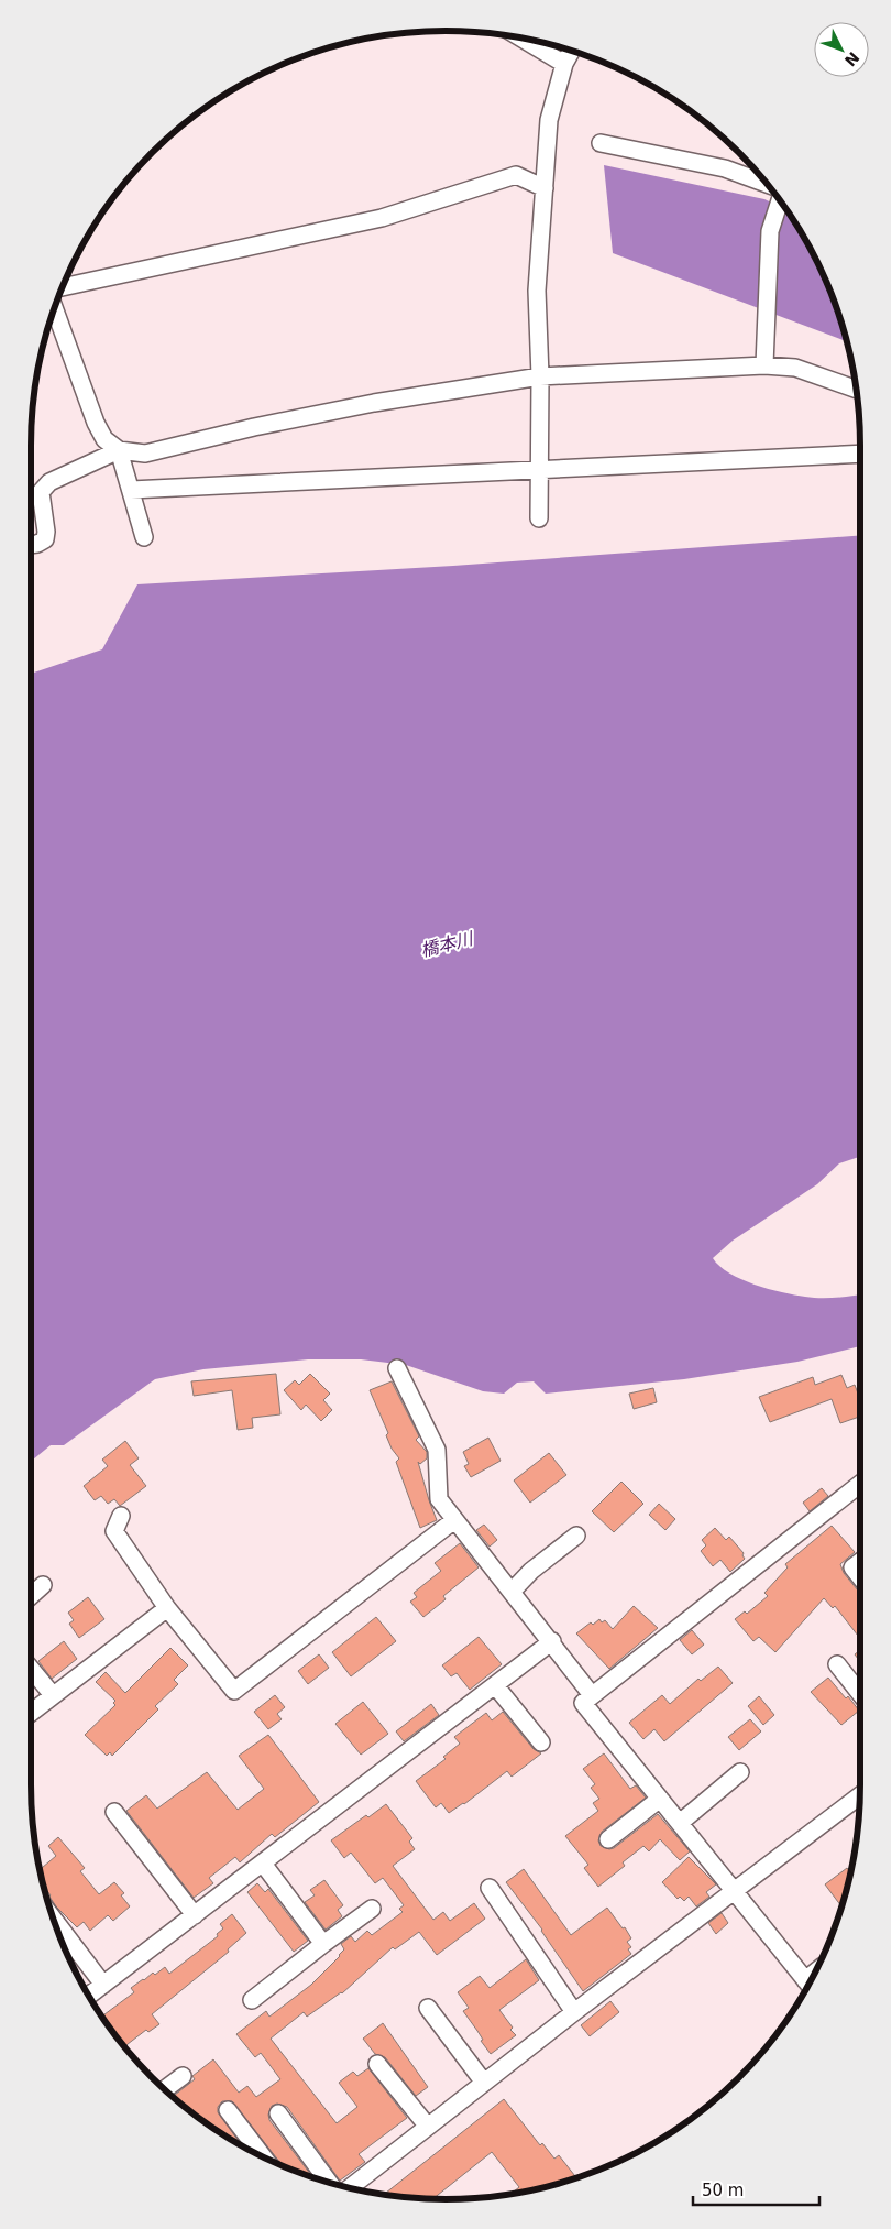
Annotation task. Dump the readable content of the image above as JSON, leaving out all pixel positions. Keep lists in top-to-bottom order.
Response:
{
  "water": ["橋本川"],
  "scale_bar": "50 m",
  "north": "bottom right"
}
